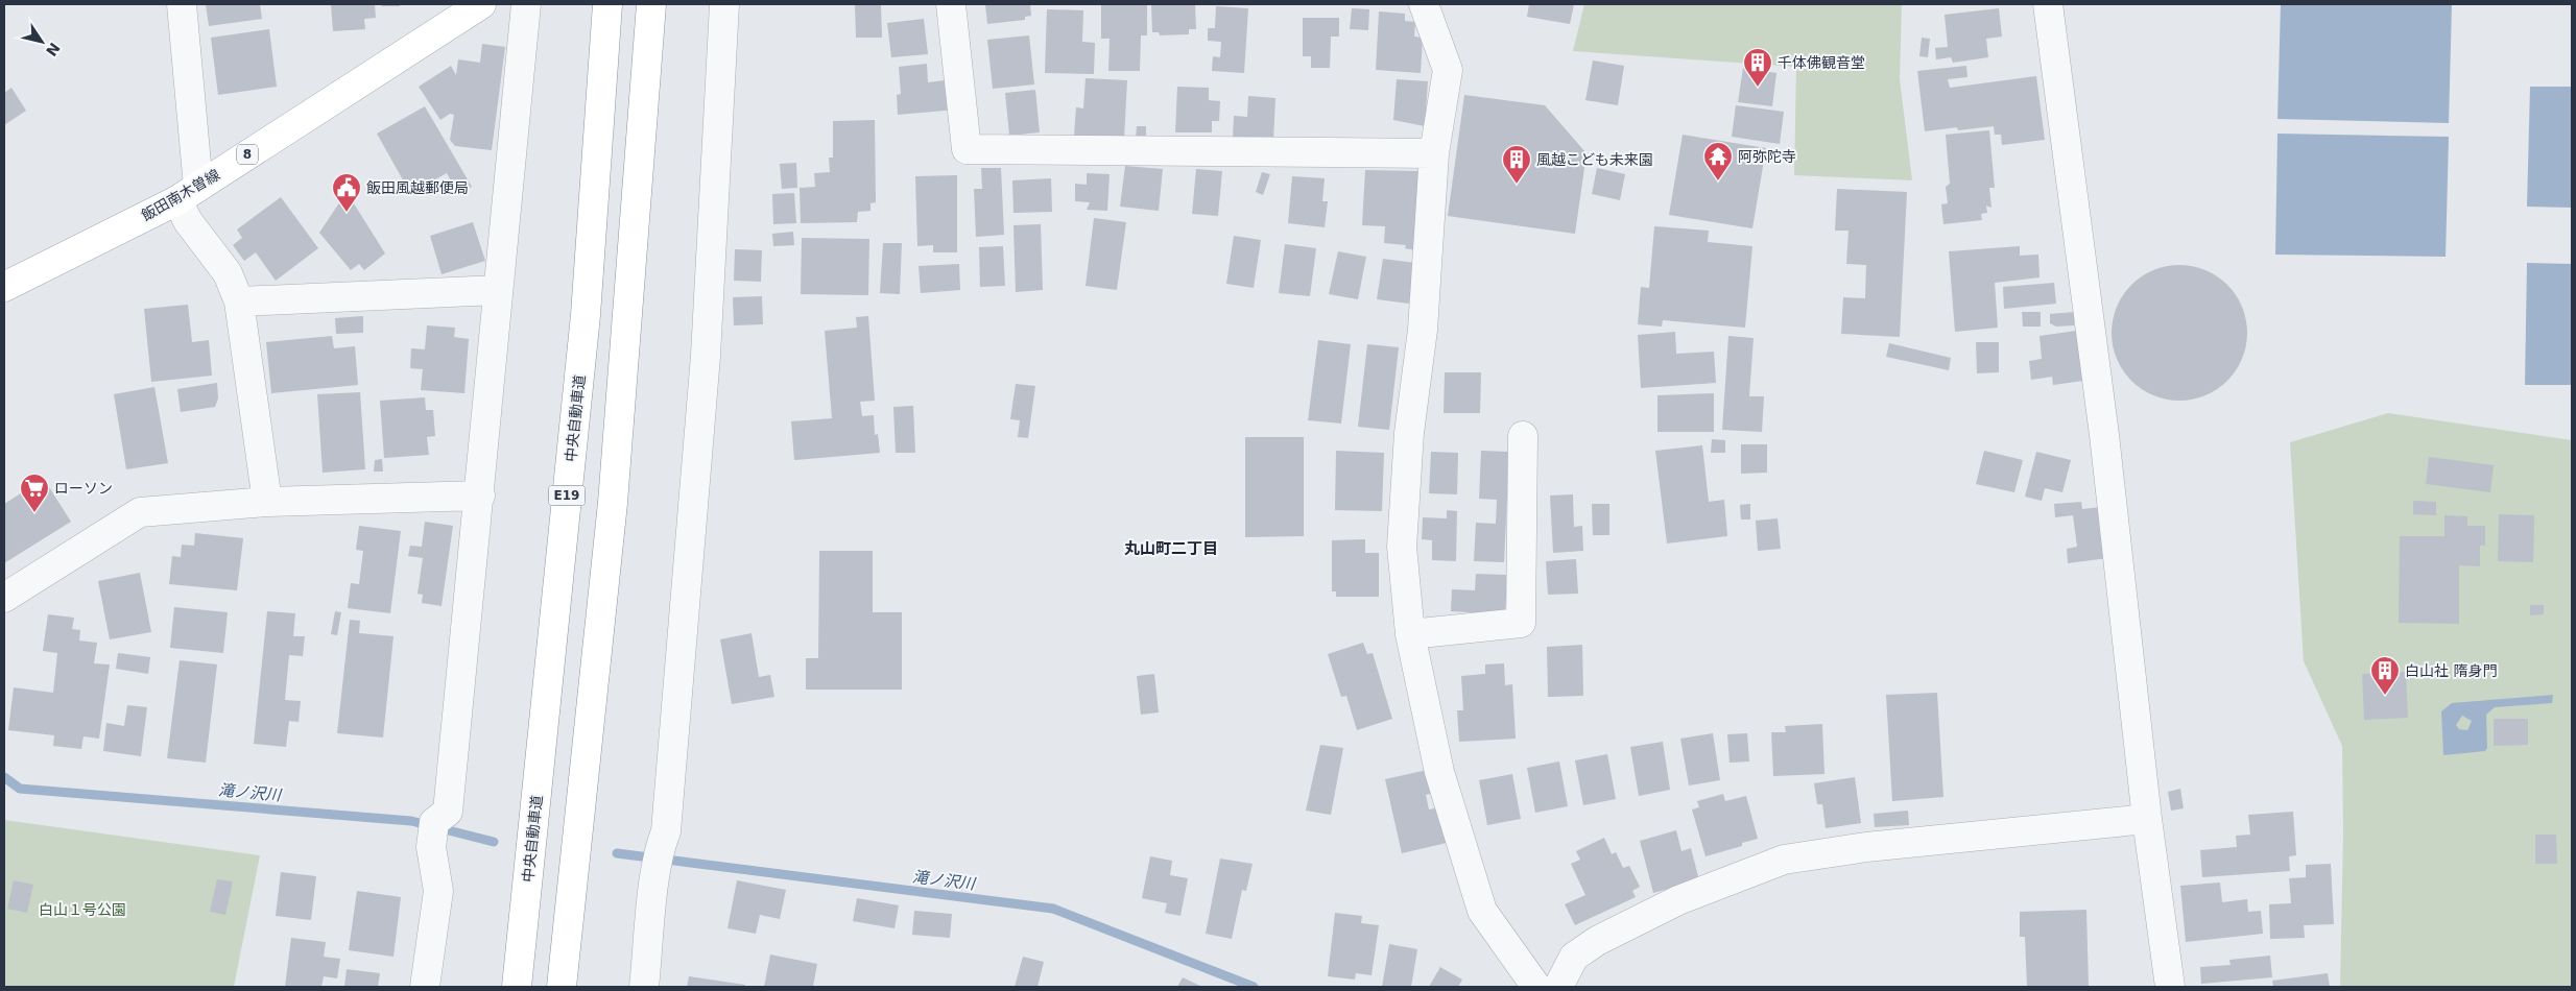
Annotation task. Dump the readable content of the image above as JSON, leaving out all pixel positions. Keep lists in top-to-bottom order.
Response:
{
  "streets": {
    "main road": [
      "8",
      "飯田南木曽線",
      "中央自動車道",
      "E19"
    ]
  },
  "districts": ["丸山町二丁目"],
  "water": ["滝ノ沢川"],
  "parks": ["白山１号公園"],
  "places": {
    "building": ["千体佛観音堂", "風越こども未来園", "白山社 隋身門"],
    "temple": ["阿弥陀寺"],
    "public building": ["飯田風越郵便局"],
    "supermarket": ["ローソン"]
  },
  "north": "bottom right"
}
